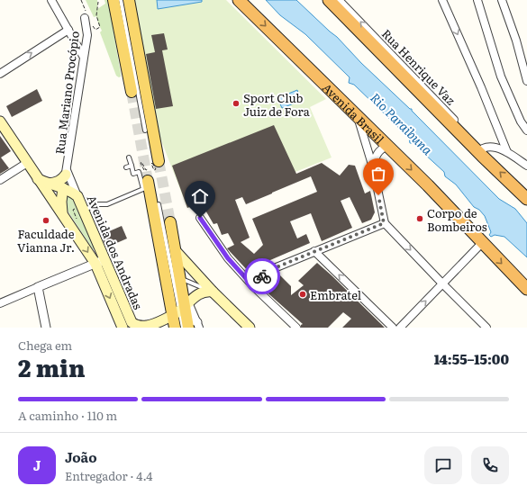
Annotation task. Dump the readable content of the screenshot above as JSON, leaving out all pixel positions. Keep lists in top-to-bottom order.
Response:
{
  "streets": {
    "highway": ["Avenida Brasil"],
    "main road": ["Avenida dos Andradas"],
    "street": ["Rua Henrique Vaz", "Rua Mariano Procópio"]
  },
  "crossings": [
    ["Rua Mariano Procópio", "Avenida dos Andradas"]
  ],
  "water": ["Rio Paraibuna"],
  "places": [
    "Sport Club Juiz de Fora",
    "Corpo de Bombeiros",
    "Faculdade Vianna Jr.",
    "Embratel"
  ],
  "page": {
    "heading": ["2 min", "Chega em", "14:55–15:00"],
    "panel": ["João", "Entregador · 4.4"],
    "bar": "A caminho · 110 m",
    "round": "J"
  }
}
